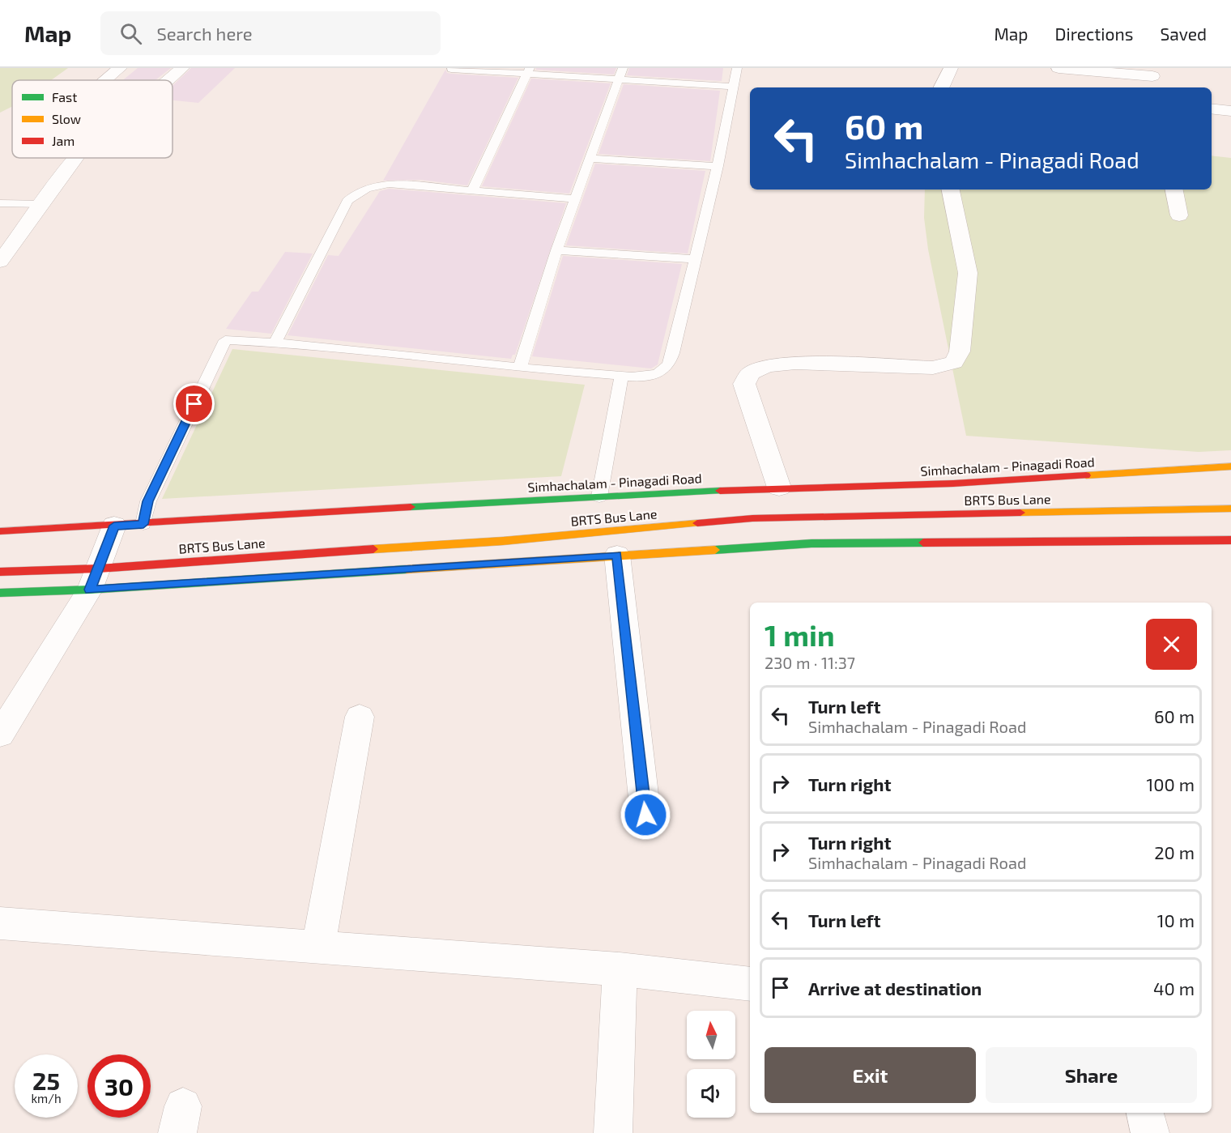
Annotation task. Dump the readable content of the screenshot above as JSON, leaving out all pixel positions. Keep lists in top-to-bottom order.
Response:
{
  "streets": {
    "main road": ["Simhachalam - Pinagadi Road", "BRTS Bus Lane"]
  },
  "legend": ["Fast", "Slow", "Jam"],
  "north": "top",
  "page": {
    "header": "Map",
    "search": "Search here",
    "nav": ["Map", "Directions", "Saved"],
    "turn": ["60 m", "Simhachalam - Pinagadi Road"],
    "heading": ["1 min", "230 m · 11:37"],
    "list": [
      {
        "name": "Turn left",
        "note": "Simhachalam - Pinagadi Road",
        "value": "60 m"
      },
      {
        "name": "Turn right",
        "value": "100 m"
      },
      {
        "name": "Turn right",
        "note": "Simhachalam - Pinagadi Road",
        "value": "20 m"
      },
      {
        "name": "Turn left",
        "value": "10 m"
      },
      {
        "name": "Arrive at destination",
        "value": "40 m"
      }
    ],
    "buttons": ["Exit", "Share"],
    "speed": "25 km/h",
    "limit": "30"
  }
}
